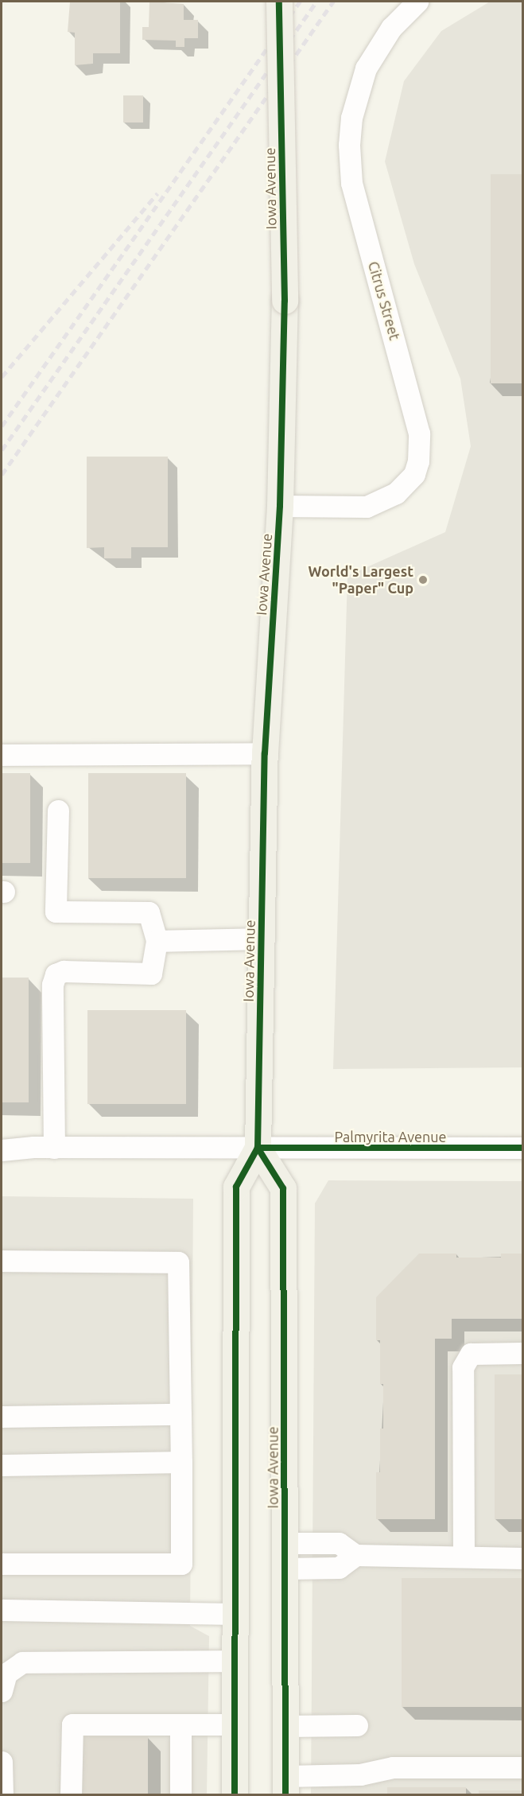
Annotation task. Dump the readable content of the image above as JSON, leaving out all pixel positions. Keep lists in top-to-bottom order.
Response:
{
  "streets": {
    "main road": ["Iowa Avenue"],
    "street": ["Citrus Street", "Palmyrita Avenue"]
  },
  "crossings": [
    ["Iowa Avenue", "Citrus Street"],
    ["Iowa Avenue", "Palmyrita Avenue"]
  ],
  "places": ["World's Largest \"Paper\" Cup"]
}
